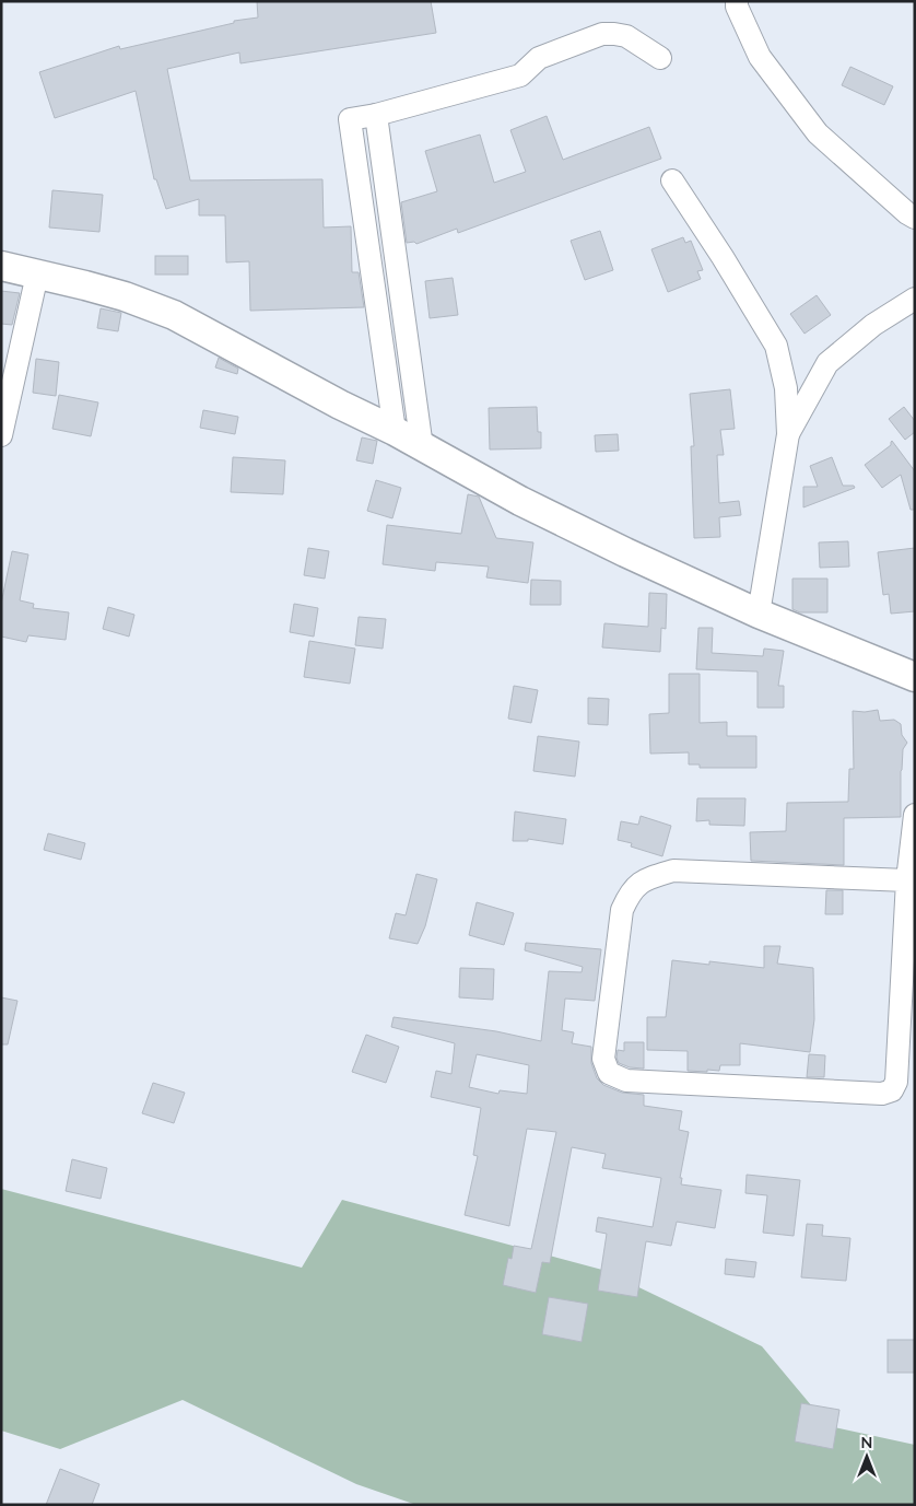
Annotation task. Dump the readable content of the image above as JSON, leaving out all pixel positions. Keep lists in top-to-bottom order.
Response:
{
  "north": "top"
}
